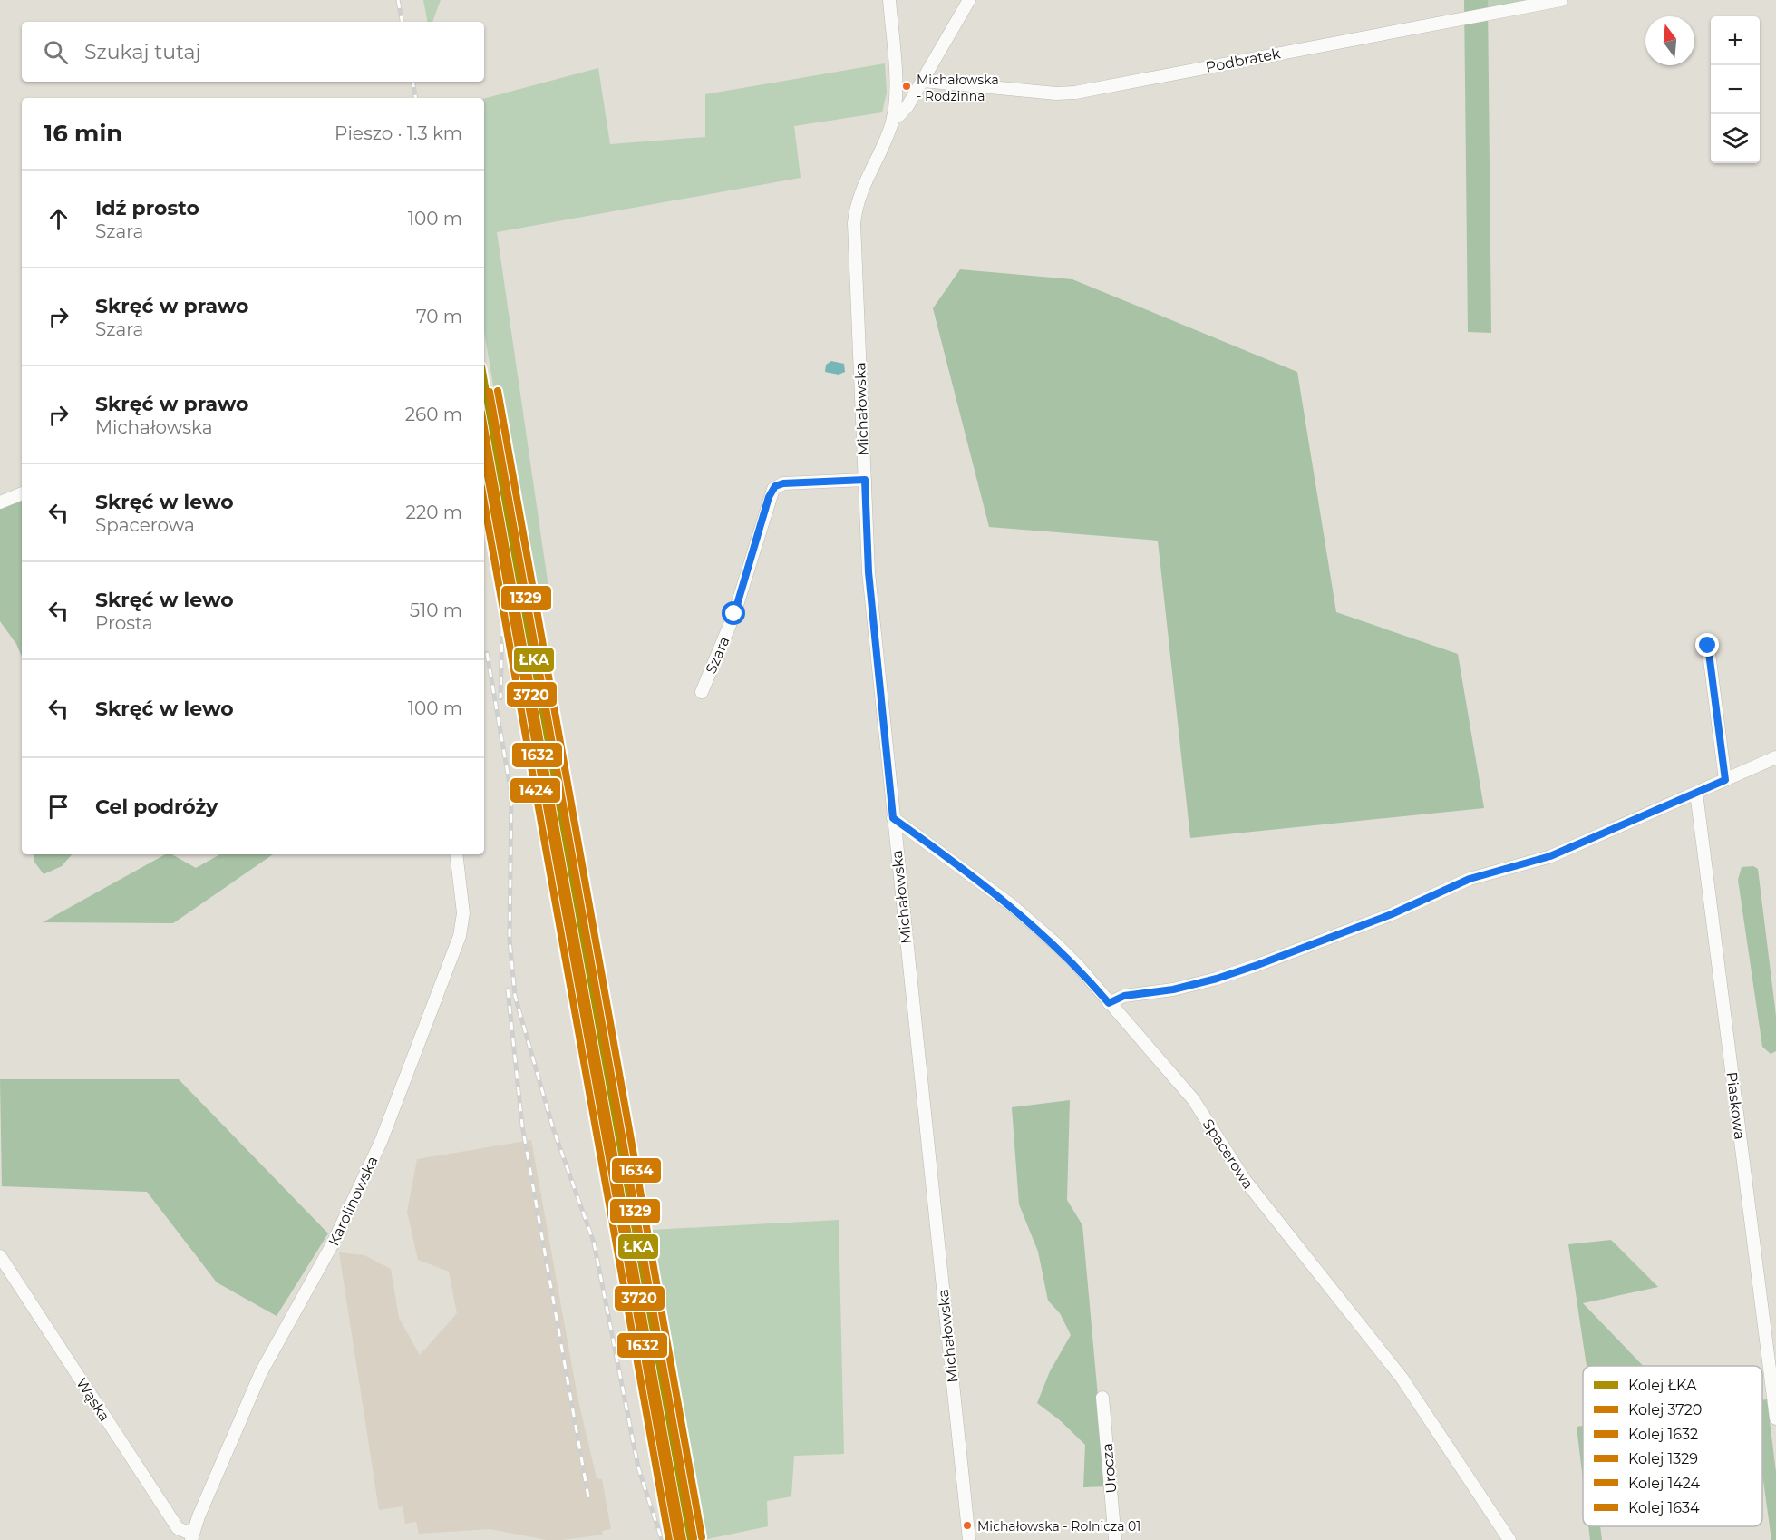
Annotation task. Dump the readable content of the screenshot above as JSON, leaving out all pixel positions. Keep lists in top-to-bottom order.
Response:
{
  "streets": {
    "street": [
      "Podbratek",
      "Michałowska",
      "Szara",
      "Piaskowa",
      "Spacerowa",
      "Karolinowska",
      "Wąska",
      "Urocza"
    ]
  },
  "crossings": [
    ["Michałowska", "Szara"],
    ["Michałowska", "Spacerowa"],
    ["Karolinowska", "Wąska"]
  ],
  "places": ["Michałowska - Rodzinna", "Michałowska - Rolnicza 01"],
  "lines": [
    "rail line ŁKA",
    "rail line 1634",
    "rail line 1329",
    "rail line 3720",
    "rail line 1632",
    "rail line 1424"
  ],
  "legend": [
    "Kolej ŁKA",
    "Kolej 3720",
    "Kolej 1632",
    "Kolej 1329",
    "Kolej 1424",
    "Kolej 1634"
  ],
  "north": "top",
  "page": {
    "map_buttons": ["+", "−"],
    "search": "Szukaj tutaj",
    "heading": ["16 min", "Pieszo · 1.3 km"],
    "list": [
      ["Idź prosto", "Szara", "100 m"],
      ["Skręć w prawo", "Szara", "70 m"],
      ["Skręć w prawo", "Michałowska", "260 m"],
      ["Skręć w lewo", "Spacerowa", "220 m"],
      ["Skręć w lewo", "Prosta", "510 m"],
      ["Skręć w lewo", "100 m"],
      "Cel podróży"
    ]
  }
}
